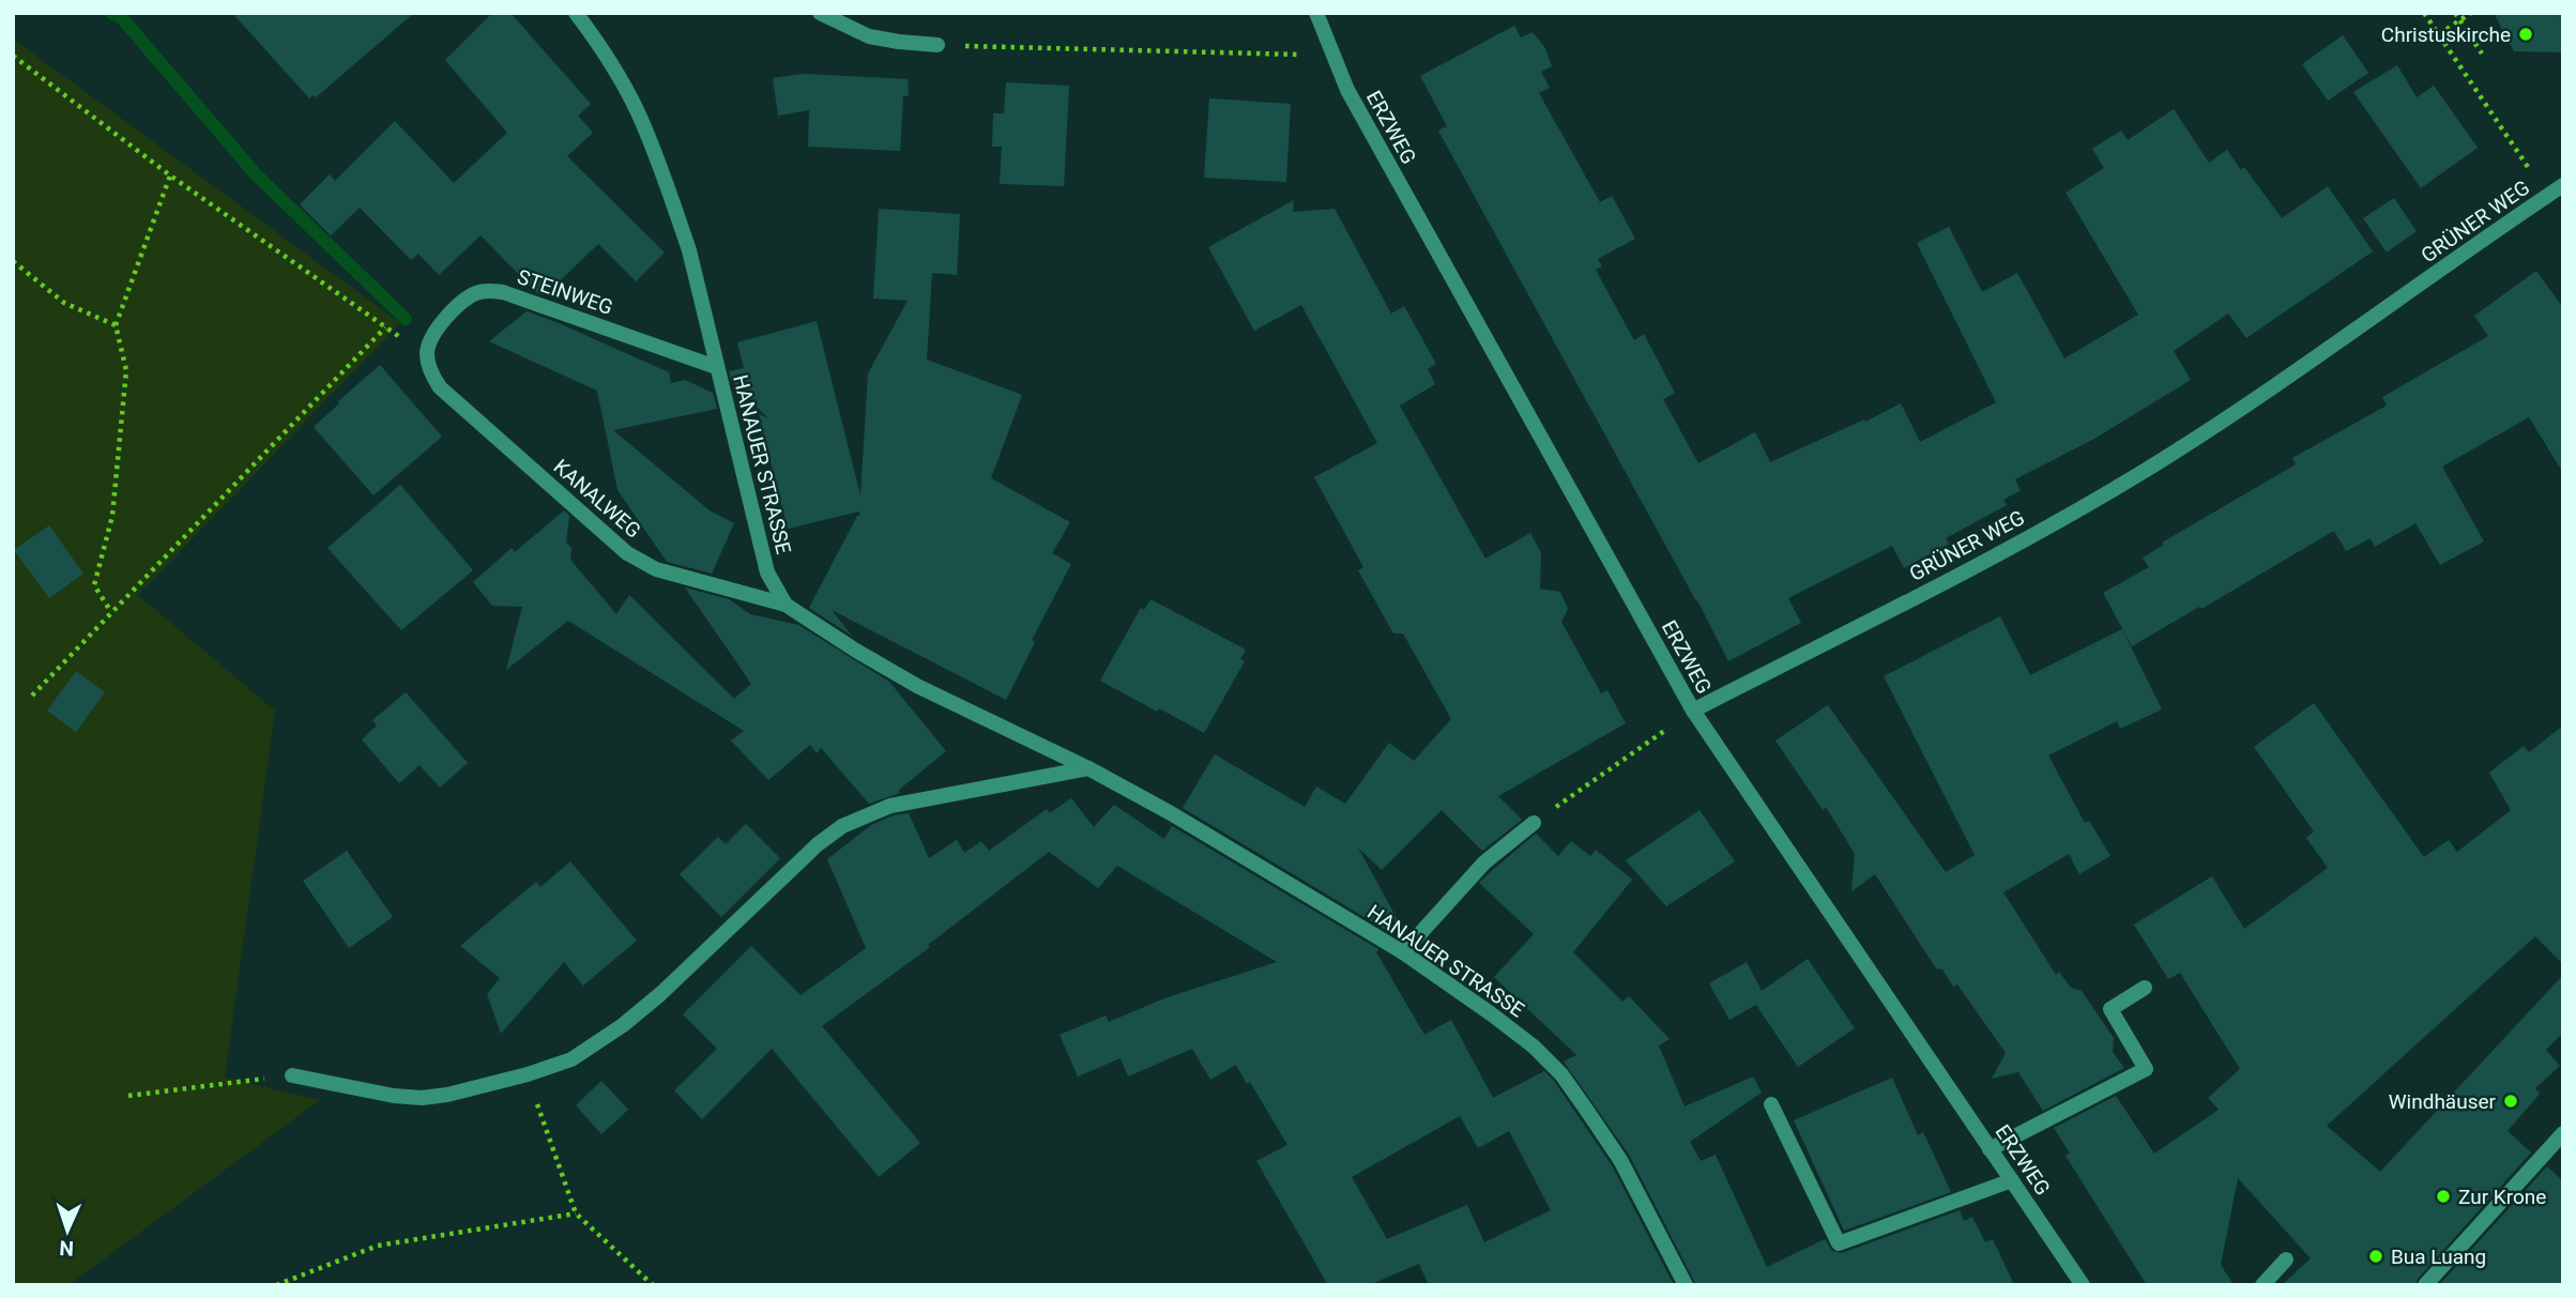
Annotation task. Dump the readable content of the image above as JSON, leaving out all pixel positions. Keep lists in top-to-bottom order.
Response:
{
  "streets": {
    "street": [
      "ERZWEG",
      "GRÜNER WEG",
      "STEINWEG",
      "HANAUER STRASSE",
      "KANALWEG"
    ]
  },
  "crossings": [
    ["ERZWEG", "GRÜNER WEG"],
    ["STEINWEG", "HANAUER STRASSE"],
    ["STEINWEG", "KANALWEG"],
    ["HANAUER STRASSE", "KANALWEG"]
  ],
  "places": [
    "Christuskirche",
    "Windhäuser",
    "Zur Krone",
    "Bua Luang"
  ],
  "north": "bottom"
}
